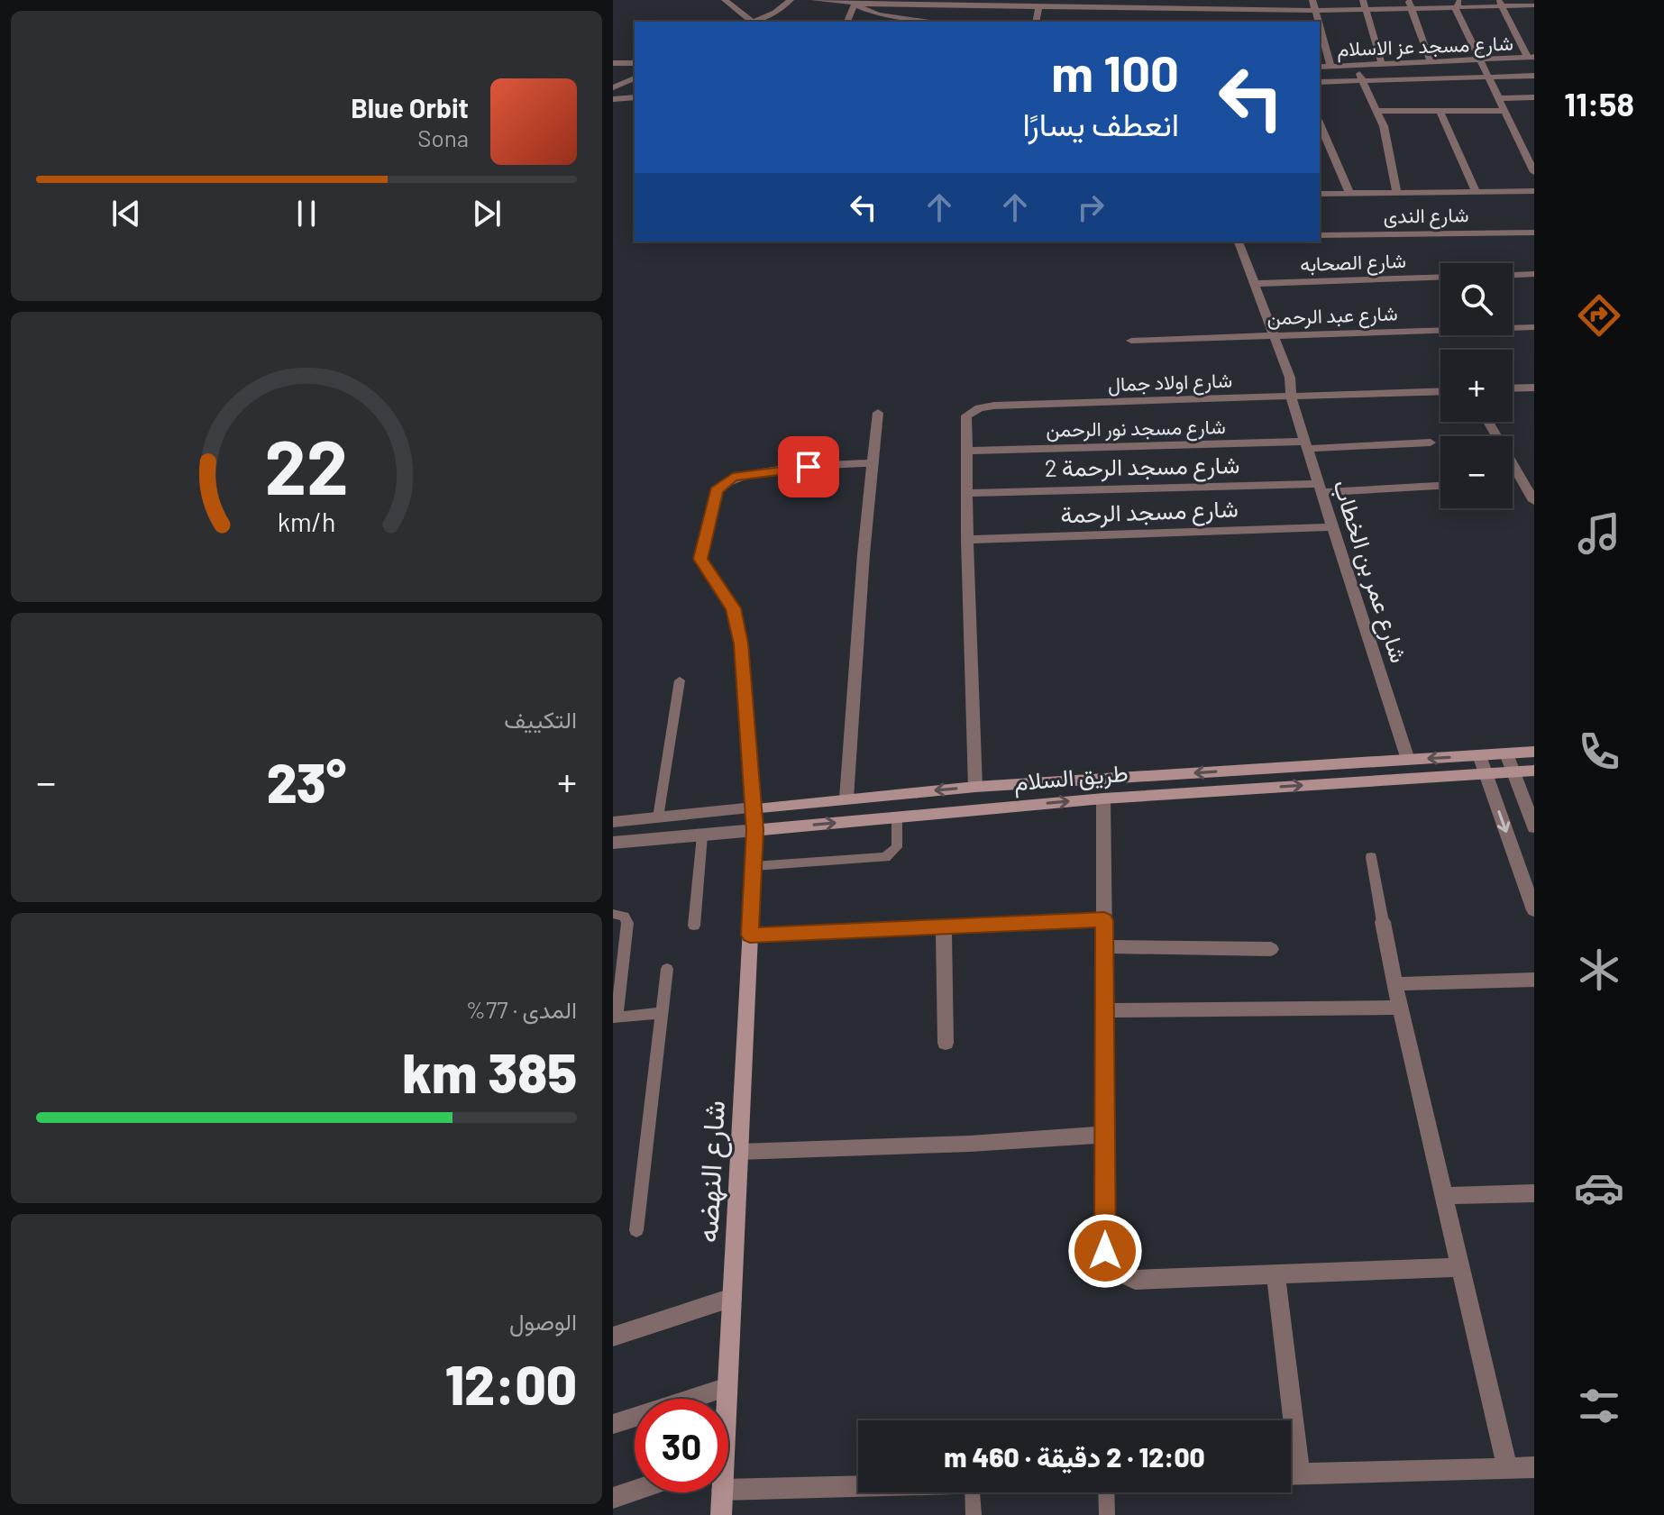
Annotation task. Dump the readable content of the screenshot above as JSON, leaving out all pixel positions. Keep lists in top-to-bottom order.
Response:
{
  "streets": {
    "main road": ["طريق السلام", "شارع النهضه"],
    "street": [
      "شارع مسجد عز الاسلام",
      "شارع الندى",
      "شارع الصحابه",
      "شارع عبد الرحمن",
      "شارع اولاد جمال",
      "شارع مسجد نور الرحمن",
      "شارع مسجد الرحمة 2",
      "شارع مسجد الرحمة",
      "شارع عمر بن الخطاب"
    ]
  },
  "crossings": [
    ["شارع الصحابه", "شارع عمر بن الخطاب"],
    ["شارع عبد الرحمن", "شارع عمر بن الخطاب"],
    ["شارع اولاد جمال", "شارع مسجد نور الرحمن"],
    ["شارع اولاد جمال", "شارع عمر بن الخطاب"],
    ["شارع مسجد نور الرحمن", "شارع عمر بن الخطاب"],
    ["شارع مسجد الرحمة 2", "شارع عمر بن الخطاب"],
    ["شارع مسجد الرحمة", "شارع عمر بن الخطاب"],
    ["شارع عمر بن الخطاب", "طريق السلام"],
    ["طريق السلام", "شارع النهضه"]
  ],
  "page": {
    "tabs": "11:58",
    "turn": ["100 m", "انعطف يسارًا"],
    "song": ["Blue Orbit", "Sona"],
    "map_buttons": ["+", "−"],
    "tile": [
      "التكييف",
      ["المدى · 77%", "385 km"],
      ["الوصول", "12:00"]
    ],
    "heat": ["−", "23°", "+"],
    "limit": "30",
    "trip": "12:00 · 2 دقيقة · 460 m",
    "gauge": ["22", "km/h"]
  }
}
